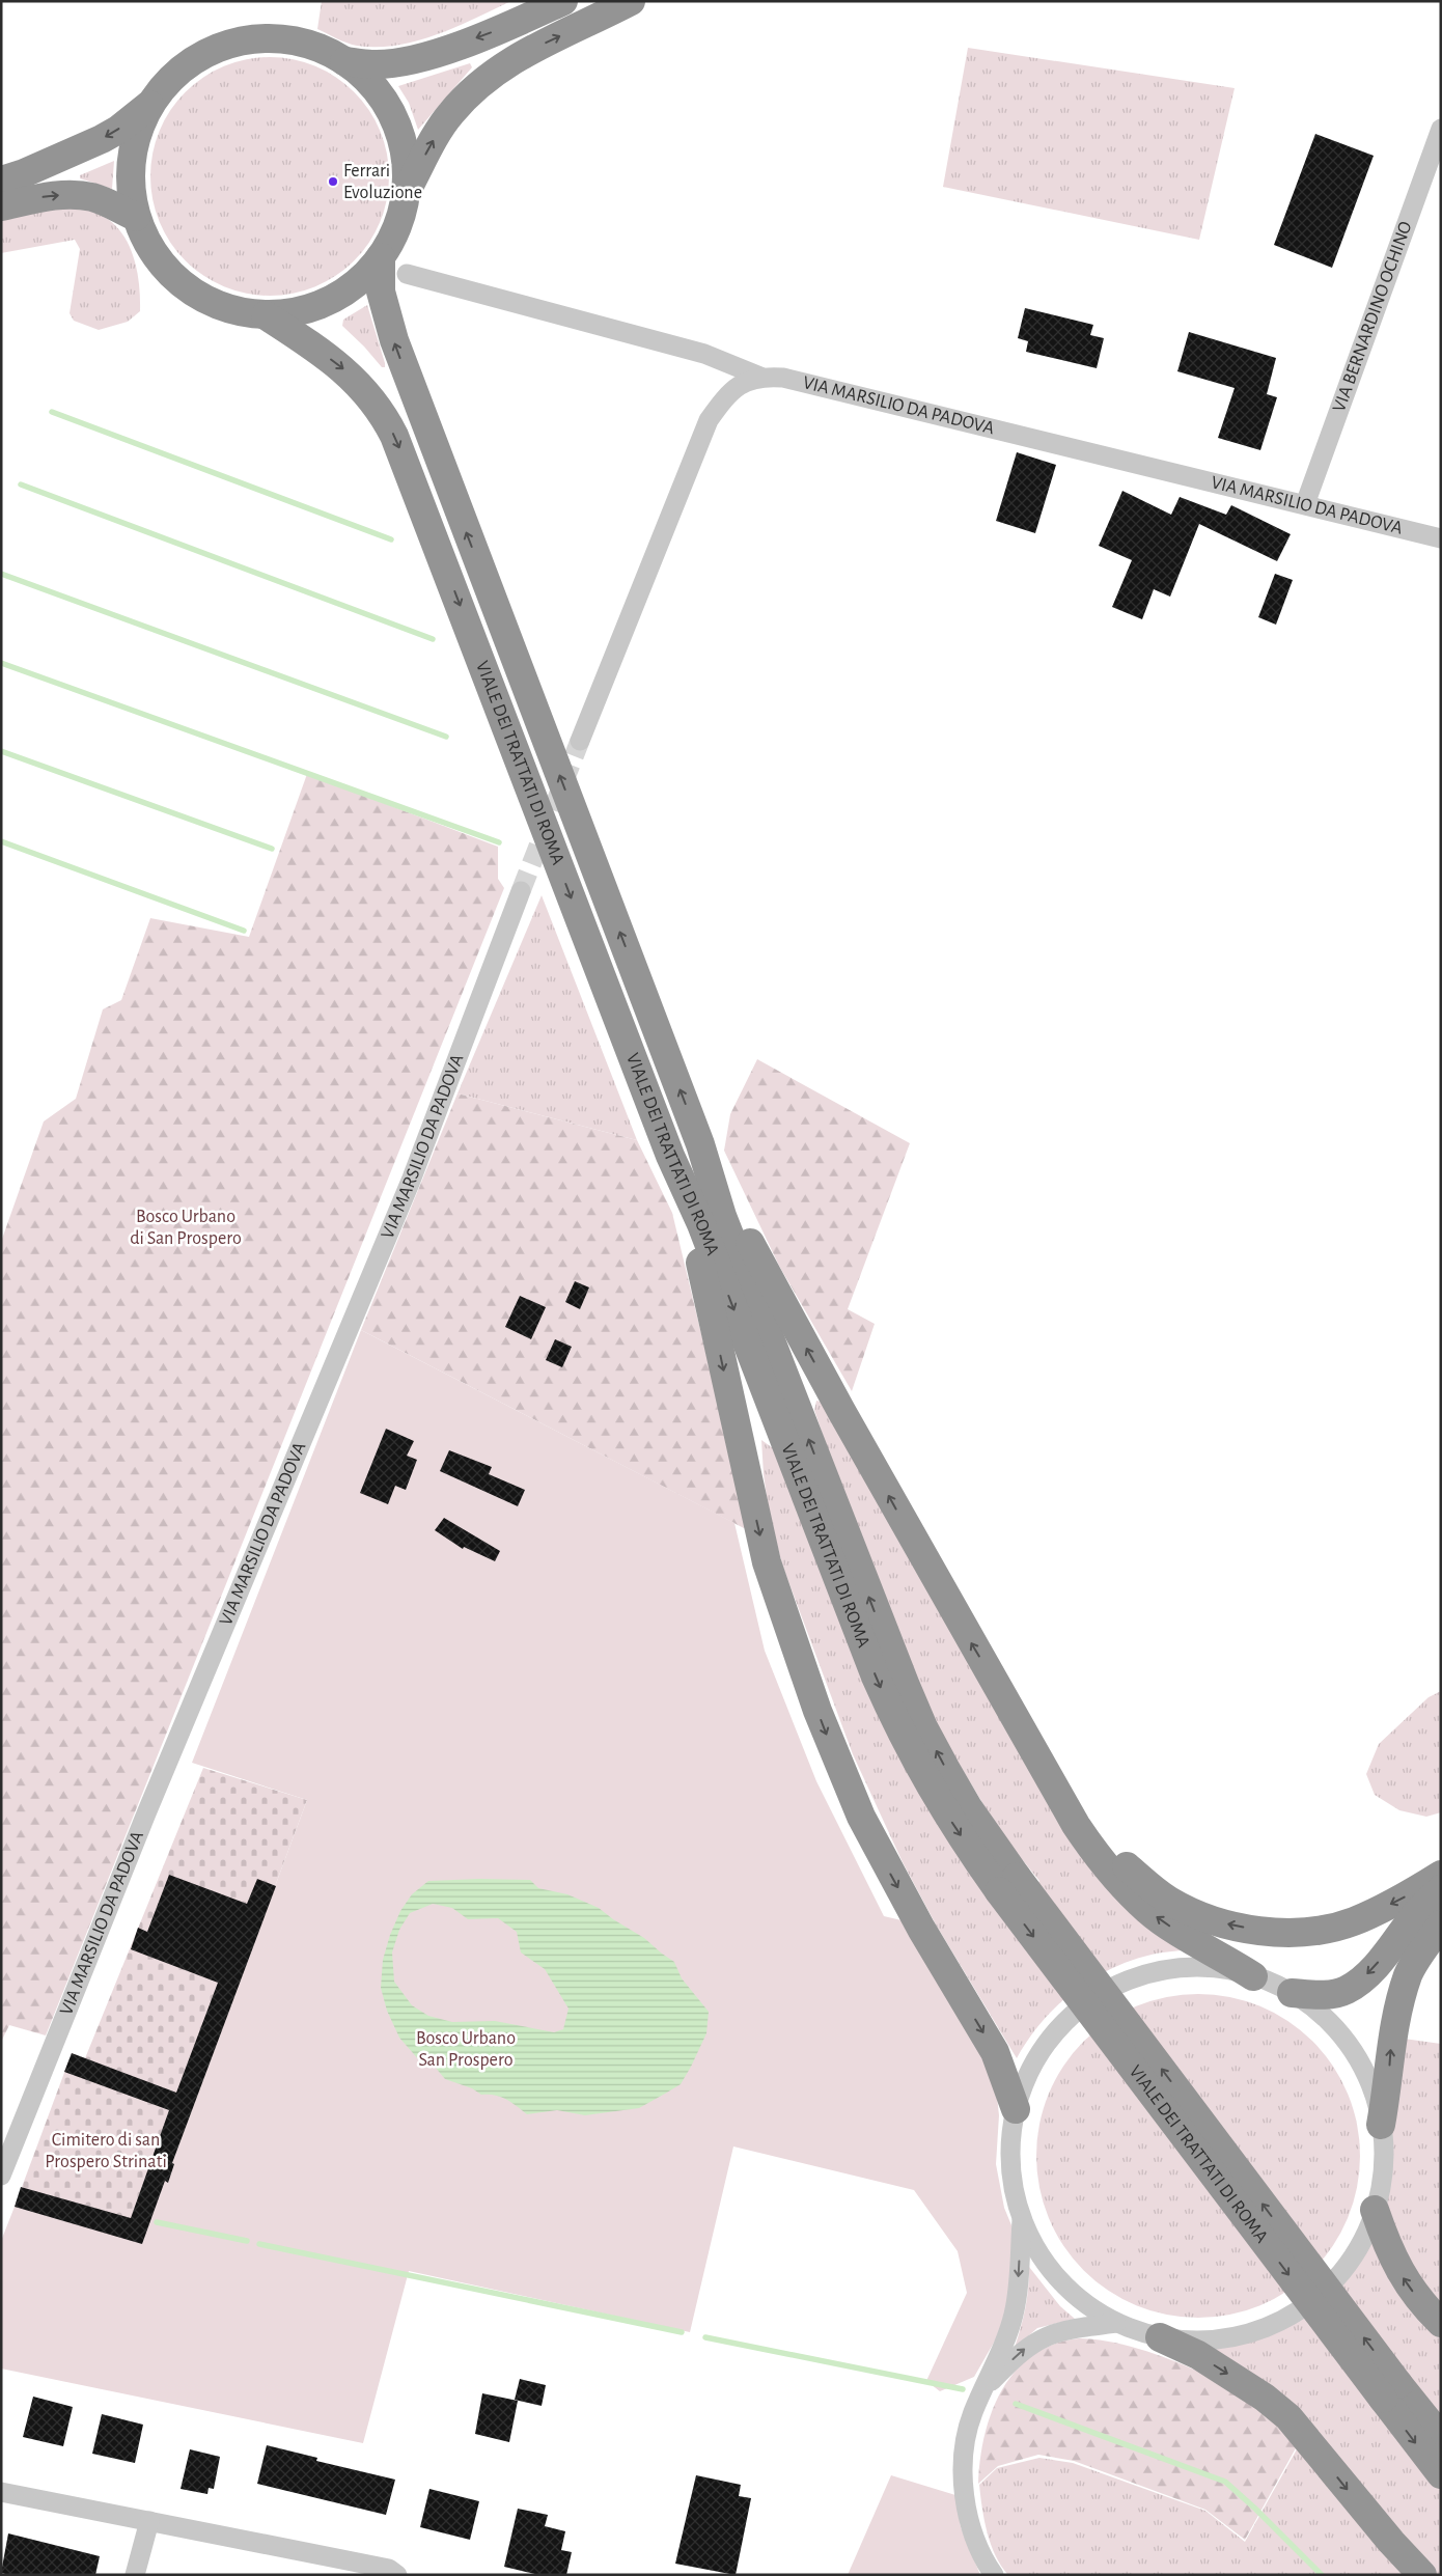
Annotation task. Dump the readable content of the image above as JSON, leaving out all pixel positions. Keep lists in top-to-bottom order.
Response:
{
  "streets": {
    "highway": ["VIALE DEI TRATTATI DI ROMA"],
    "street": ["VIA BERNARDINO OCHINO", "VIA MARSILIO DA PADOVA"]
  },
  "crossings": [
    ["VIA BERNARDINO OCHINO", "VIA MARSILIO DA PADOVA"]
  ],
  "parks": ["Bosco Urbano di San Prospero", "Bosco Urbano San Prospero", "Cimitero di san Prospero Strinati"],
  "places": ["Ferrari Evoluzione"]
}
